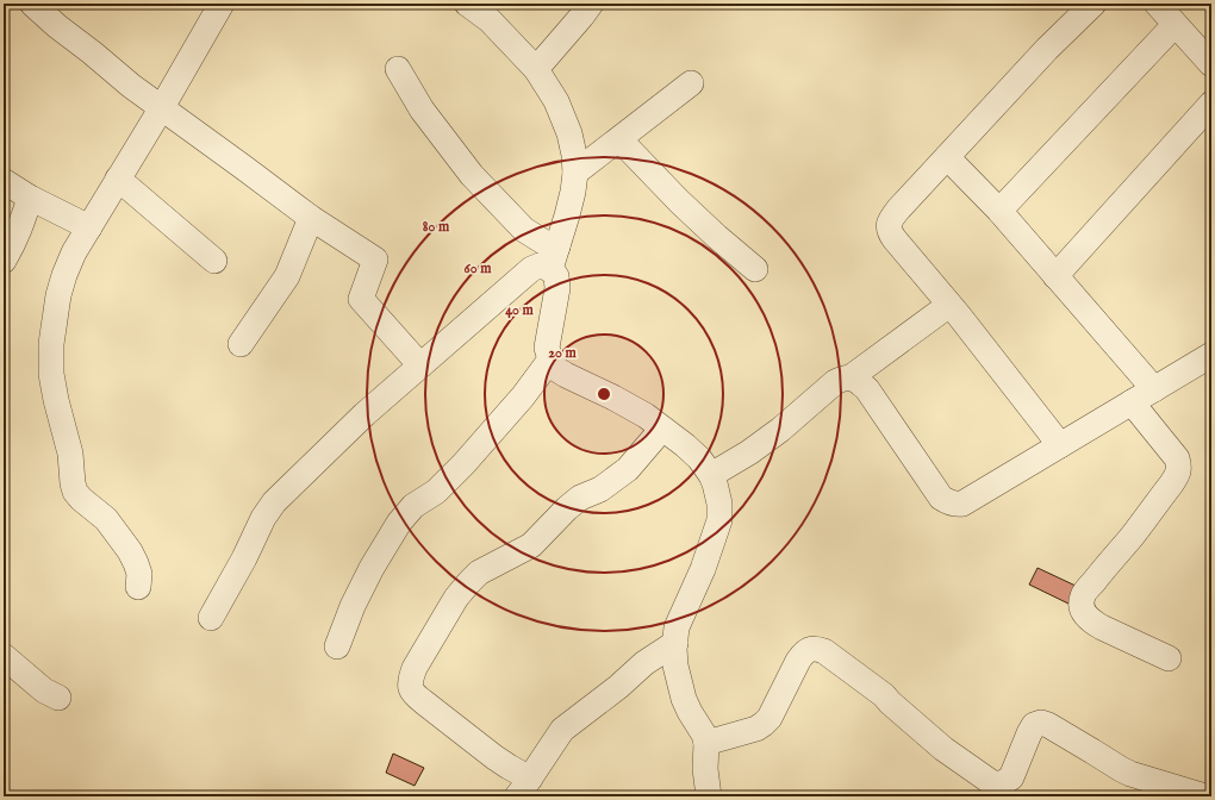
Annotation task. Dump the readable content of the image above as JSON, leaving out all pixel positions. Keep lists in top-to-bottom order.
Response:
{
  "rings": [
    "80 m",
    "60 m",
    "40 m",
    "20 m"
  ]
}
